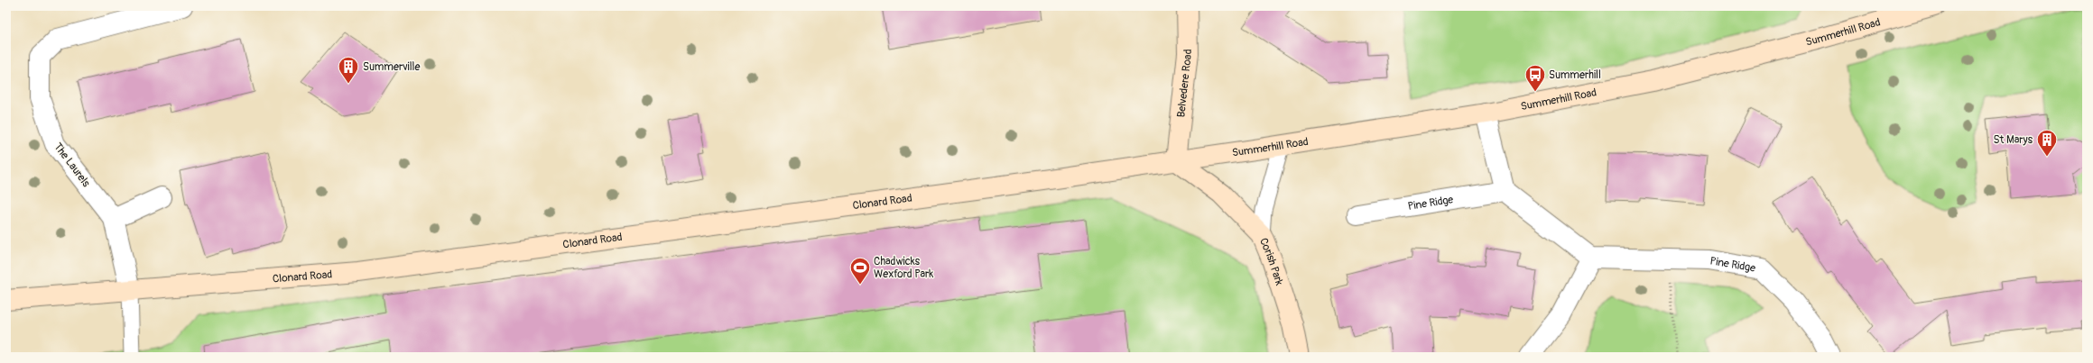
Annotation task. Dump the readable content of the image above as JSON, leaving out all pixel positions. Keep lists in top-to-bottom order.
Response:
{
  "streets": {
    "street": [
      "Summerhill Road",
      "Belvedere Road",
      "The Laurels",
      "Clonard Road",
      "Pine Ridge",
      "Corish Park"
    ]
  },
  "crossings": [
    ["Summerhill Road", "Belvedere Road"],
    ["Summerhill Road", "Clonard Road"],
    ["Summerhill Road", "Corish Park"],
    ["Belvedere Road", "Clonard Road"],
    ["Belvedere Road", "Corish Park"],
    ["The Laurels", "Clonard Road"],
    ["Clonard Road", "Corish Park"]
  ],
  "places": {
    "building": ["Summerville", "St Marys"],
    "bus stop": ["Summerhill"],
    "sports": ["Chadwicks Wexford Park"]
  }
}
